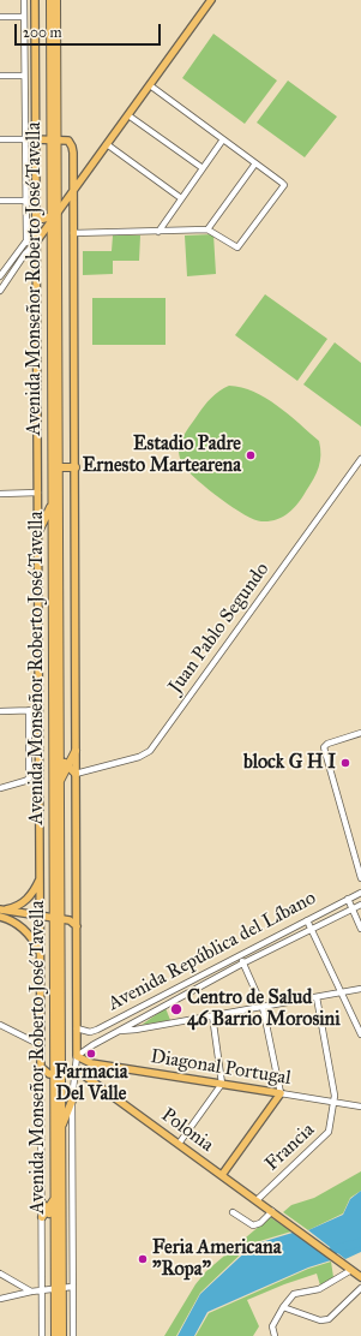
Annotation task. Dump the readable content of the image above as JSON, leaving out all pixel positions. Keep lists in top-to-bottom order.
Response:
{
  "streets": {
    "highway": ["Avenida Monseñor Roberto José Tavella"],
    "main road": ["Diagonal Portugal", "Polonia"],
    "street": ["Juan Pablo Segundo", "Avenida República del Líbano", "Francia"]
  },
  "crossings": [
    ["Avenida República del Líbano", "Diagonal Portugal"],
    ["Diagonal Portugal", "Francia"],
    ["Polonia", "Francia"]
  ],
  "places": [
    "Estadio Padre Ernesto Martearena",
    "block G H I",
    "Centro de Salud 46 Barrio Morosini",
    "Farmacia Del Valle",
    "Feria Americana \"Ropa\""
  ],
  "scale_bar": "200 m"
}
